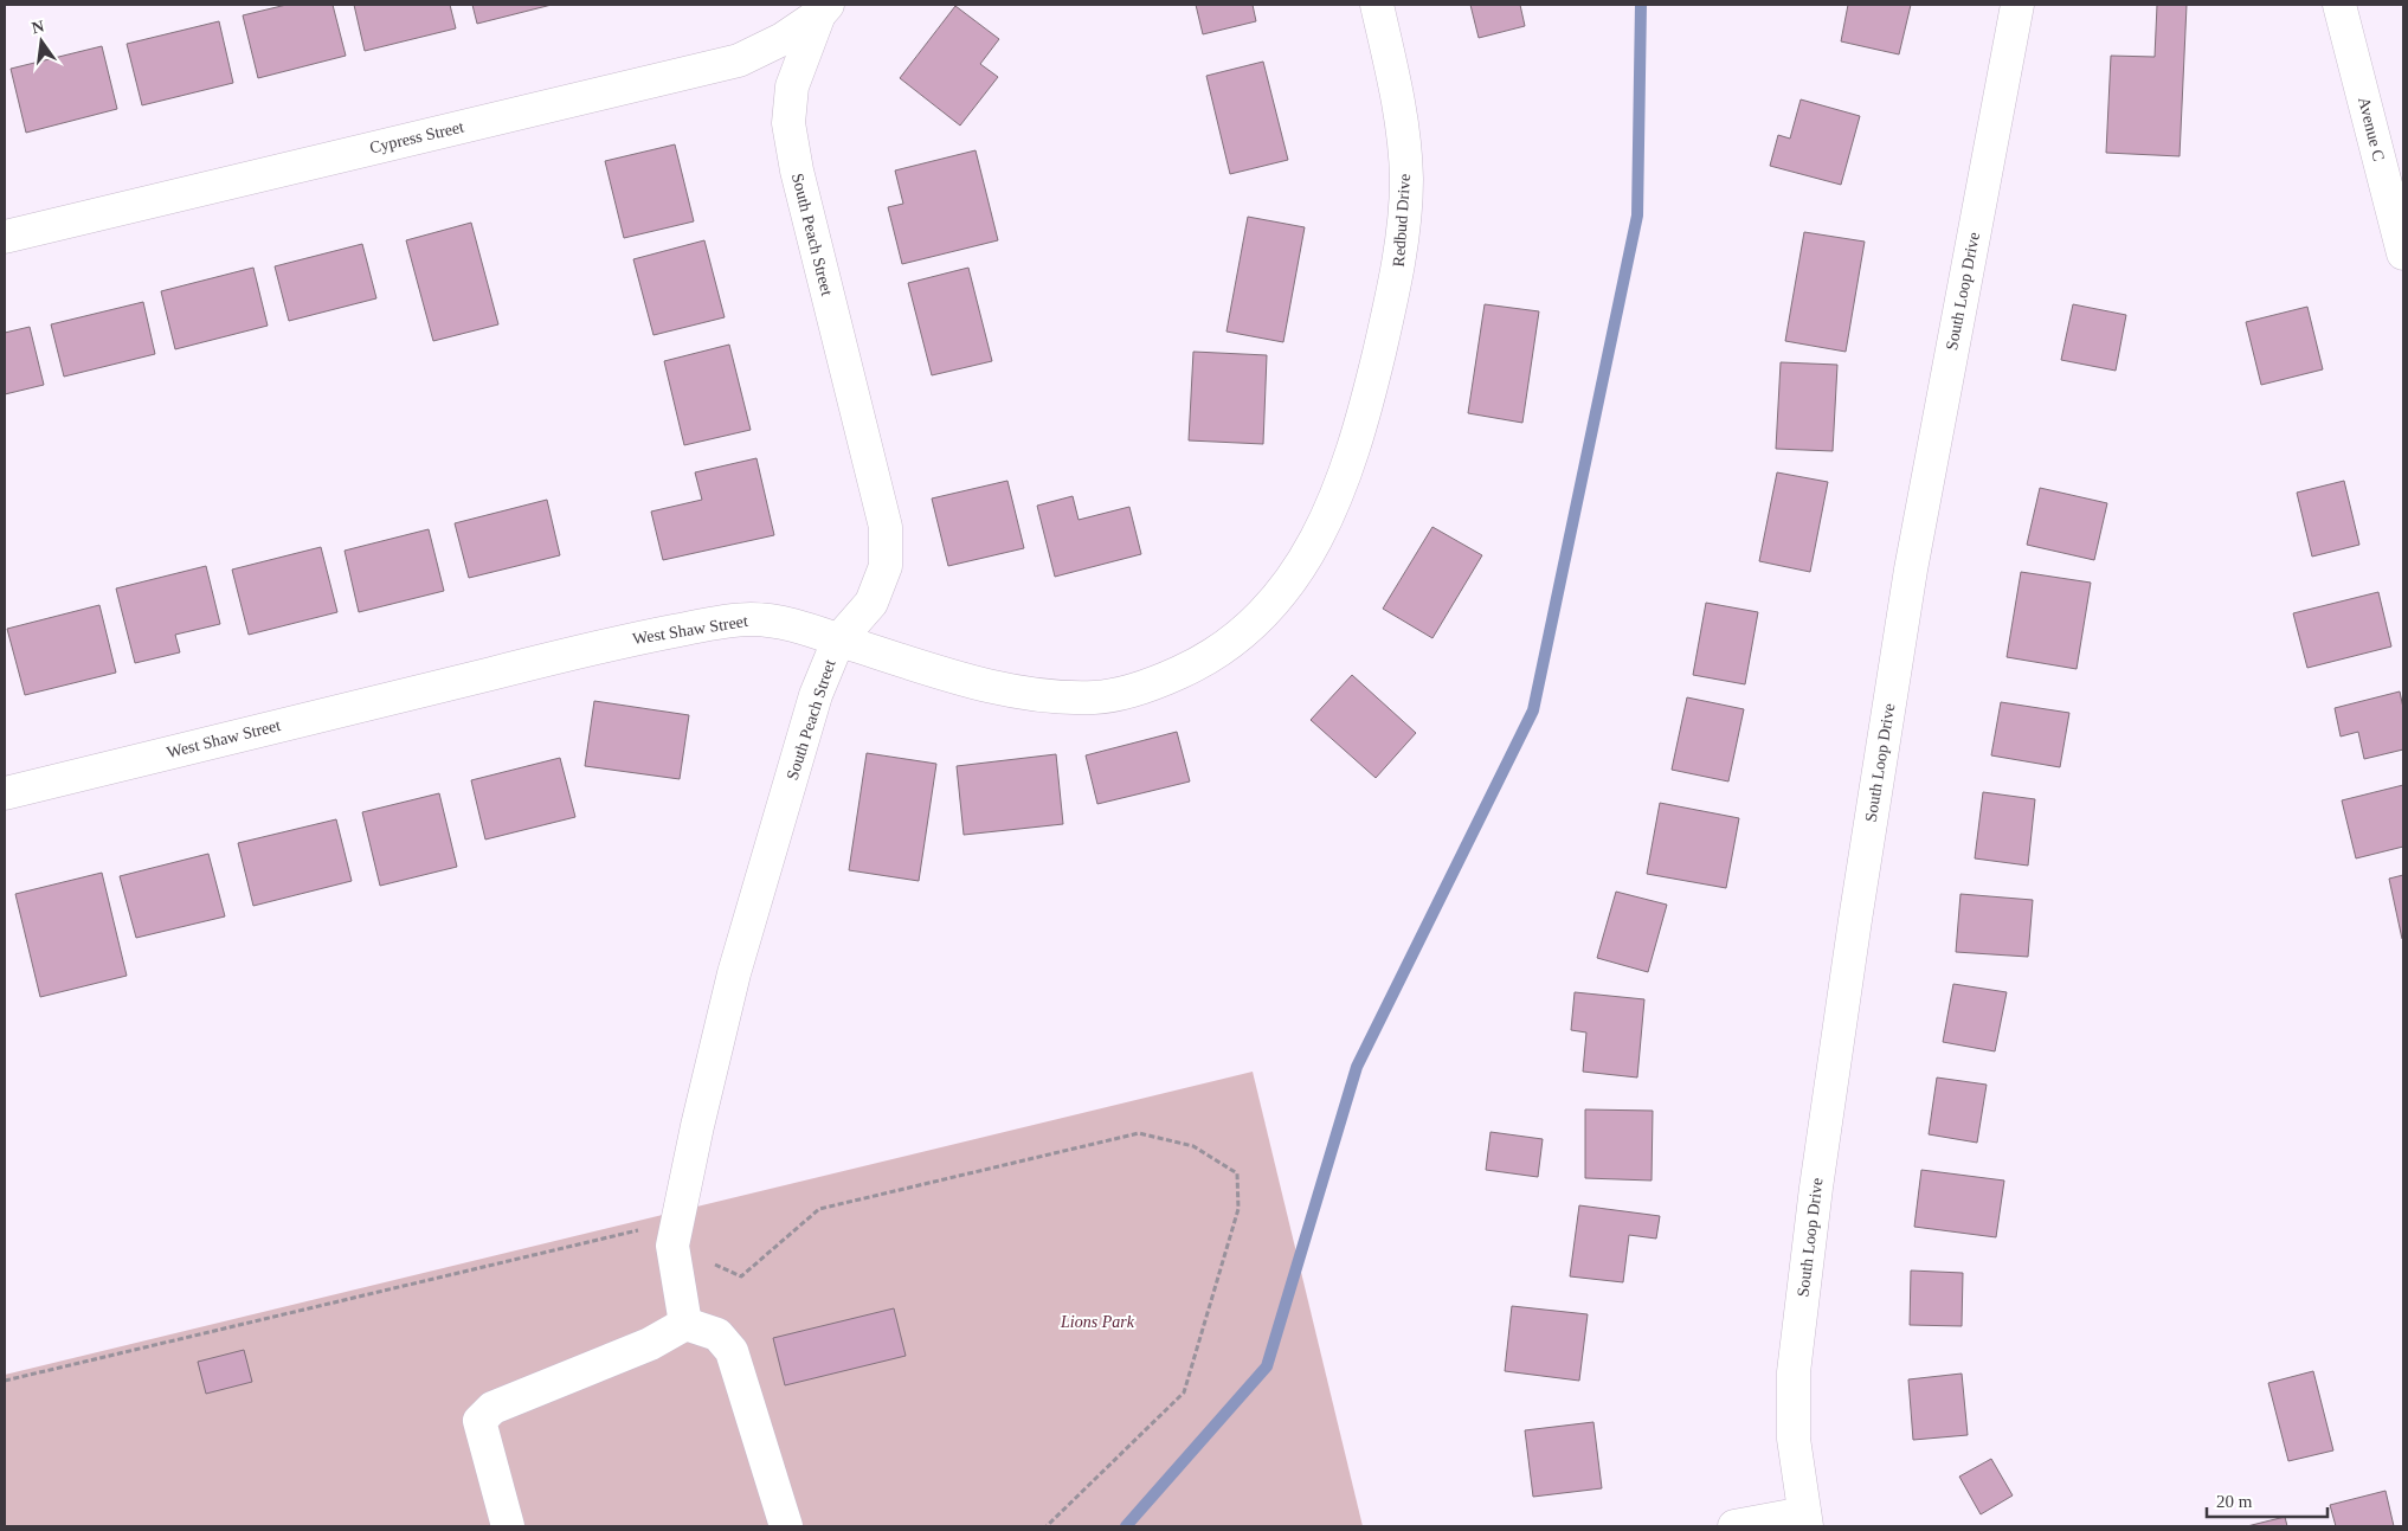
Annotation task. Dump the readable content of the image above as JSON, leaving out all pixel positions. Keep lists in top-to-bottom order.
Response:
{
  "streets": {
    "street": [
      "Avenue C",
      "Cypress Street",
      "Redbud Drive",
      "South Peach Street",
      "South Loop Drive",
      "West Shaw Street"
    ]
  },
  "crossings": [
    ["Cypress Street", "South Peach Street"],
    ["Redbud Drive", "West Shaw Street"],
    ["South Peach Street", "West Shaw Street"]
  ],
  "parks": ["Lions Park"],
  "scale_bar": "20 m",
  "north": "top"
}
